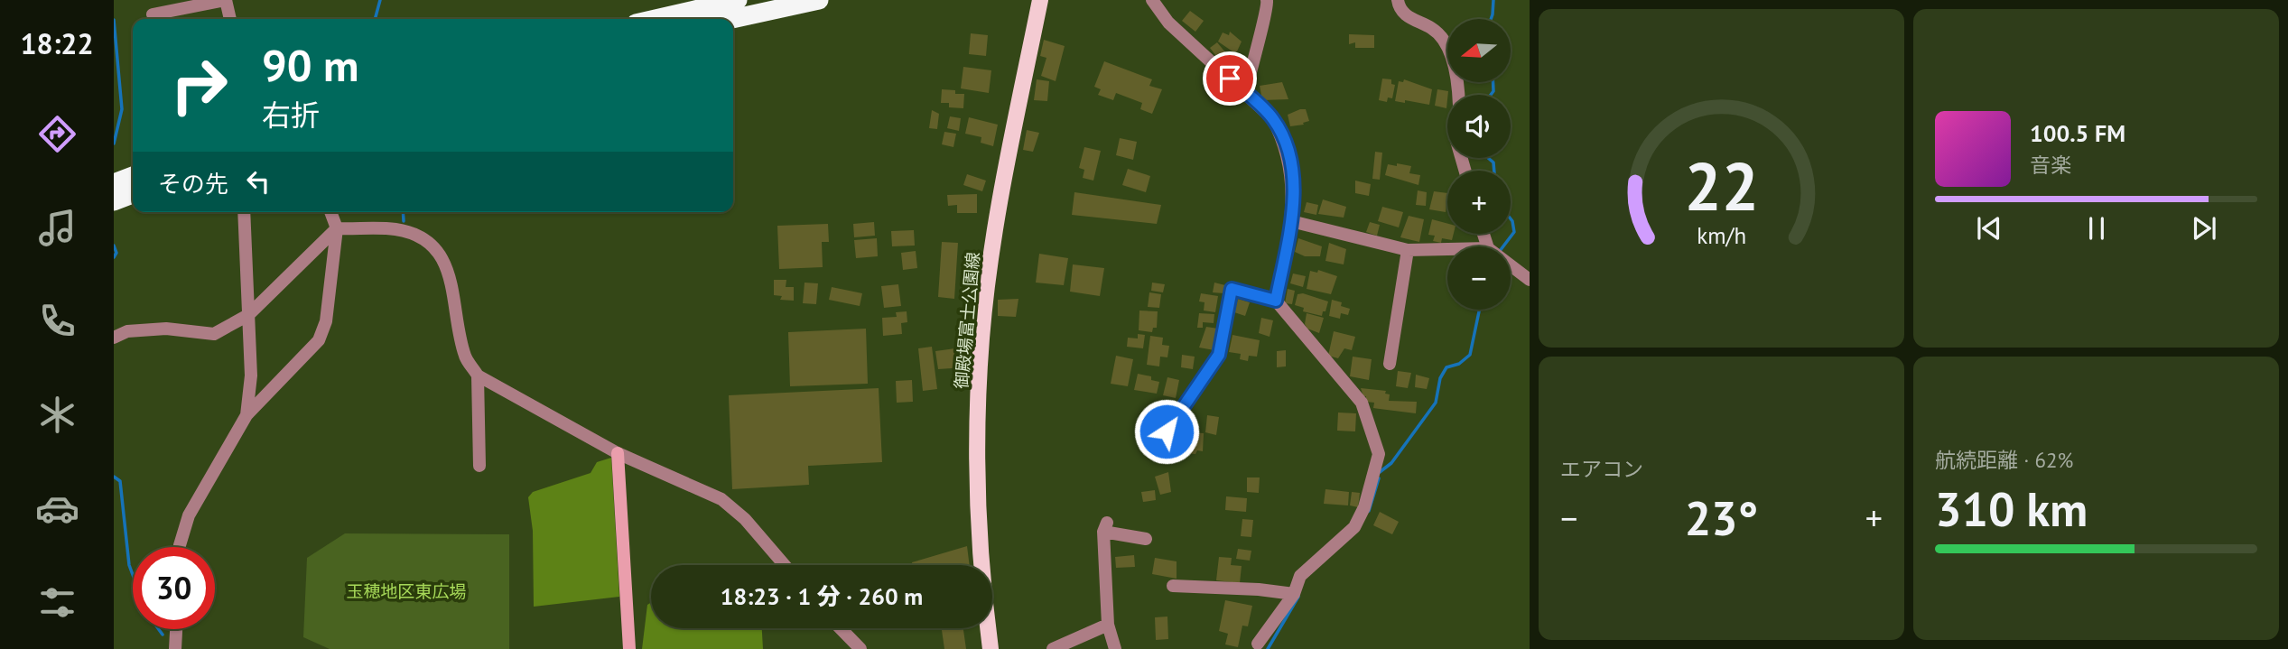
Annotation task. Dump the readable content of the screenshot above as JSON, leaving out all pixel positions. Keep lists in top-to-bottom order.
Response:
{
  "streets": {
    "main road": ["御殿場富士公園線"]
  },
  "parks": ["玉穂地区東広場"],
  "north": "left",
  "page": {
    "tabs": "18:22",
    "map_buttons": ["+", "−"],
    "turn": ["90 m", "右折"],
    "song": ["100.5 FM", "音楽"],
    "then": "その先",
    "tile": [
      "エアコン",
      ["航続距離 · 62%", "310 km"]
    ],
    "heat": ["−", "23°", "+"],
    "limit": "30",
    "trip": "18:23 · 1 分 · 260 m",
    "gauge": ["22", "km/h"]
  }
}
